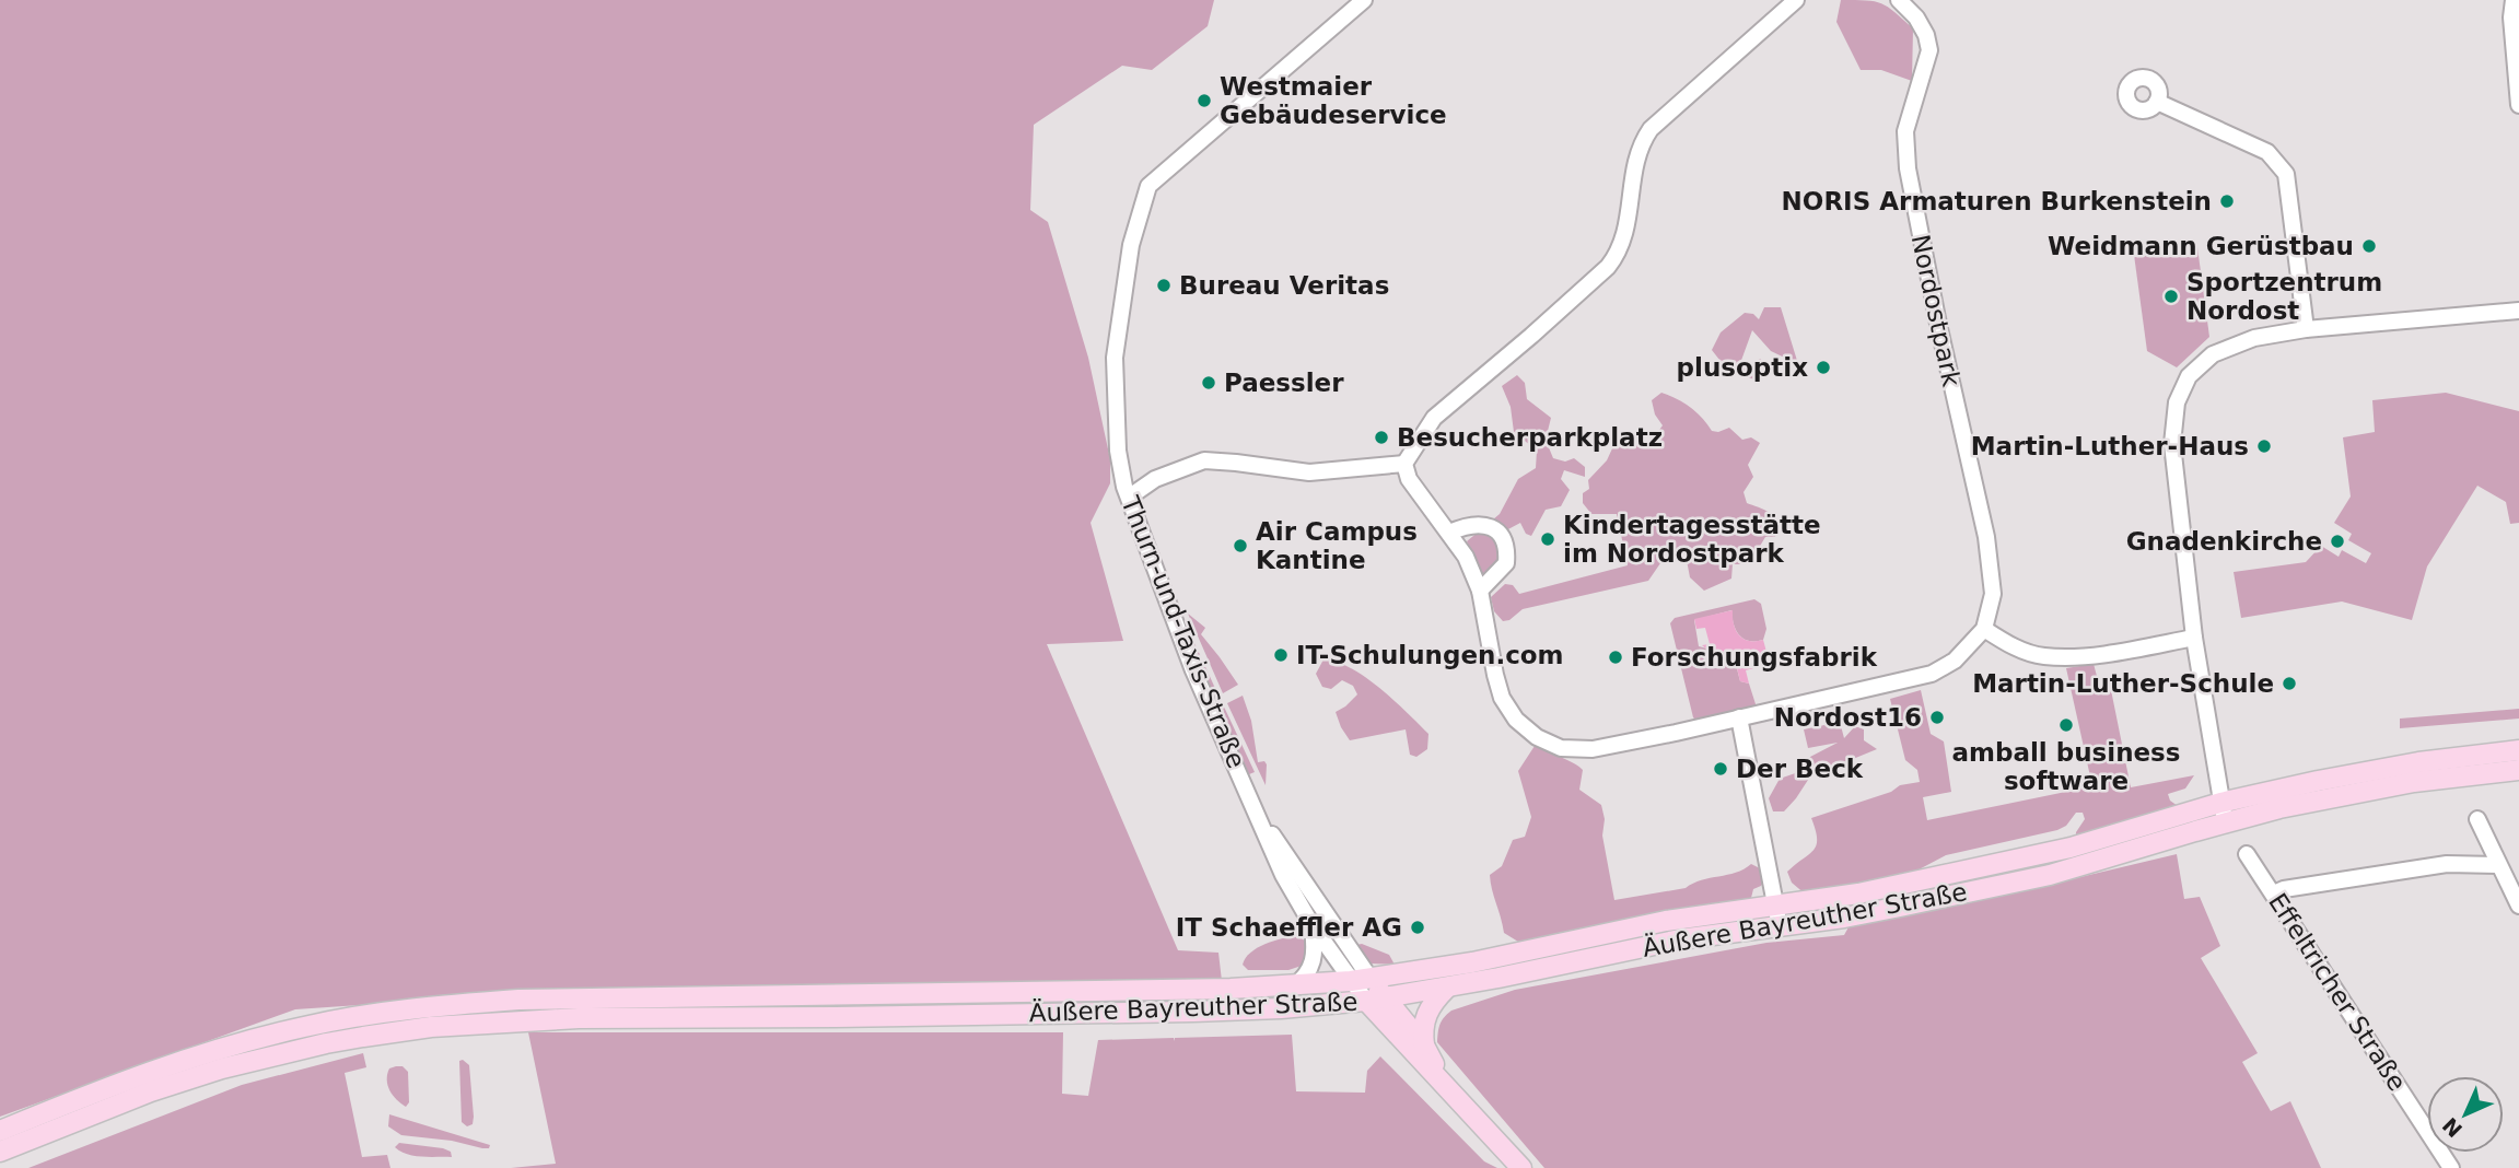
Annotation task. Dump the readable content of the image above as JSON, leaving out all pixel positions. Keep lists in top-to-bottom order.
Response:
{
  "streets": {
    "main road": ["Äußere Bayreuther Straße"],
    "street": ["Nordostpark", "Thurn-und-Taxis-Straße", "Effeltricher Straße"]
  },
  "crossings": [
    ["Thurn-und-Taxis-Straße", "Äußere Bayreuther Straße"]
  ],
  "places": [
    "Westmaier Gebäudeservice",
    "NORIS Armaturen Burkenstein",
    "Weidmann Gerüstbau",
    "Bureau Veritas",
    "Sportzentrum Nordost",
    "plusoptix",
    "Paessler",
    "Besucherparkplatz",
    "Martin-Luther-Haus",
    "Kindertagesstätte im Nordostpark",
    "Gnadenkirche",
    "Air Campus Kantine",
    "IT-Schulungen.com",
    "Forschungsfabrik",
    "Martin-Luther-Schule",
    "Nordost16",
    "amball business software",
    "Der Beck",
    "IT Schaeffler AG"
  ],
  "north": "bottom left"
}
